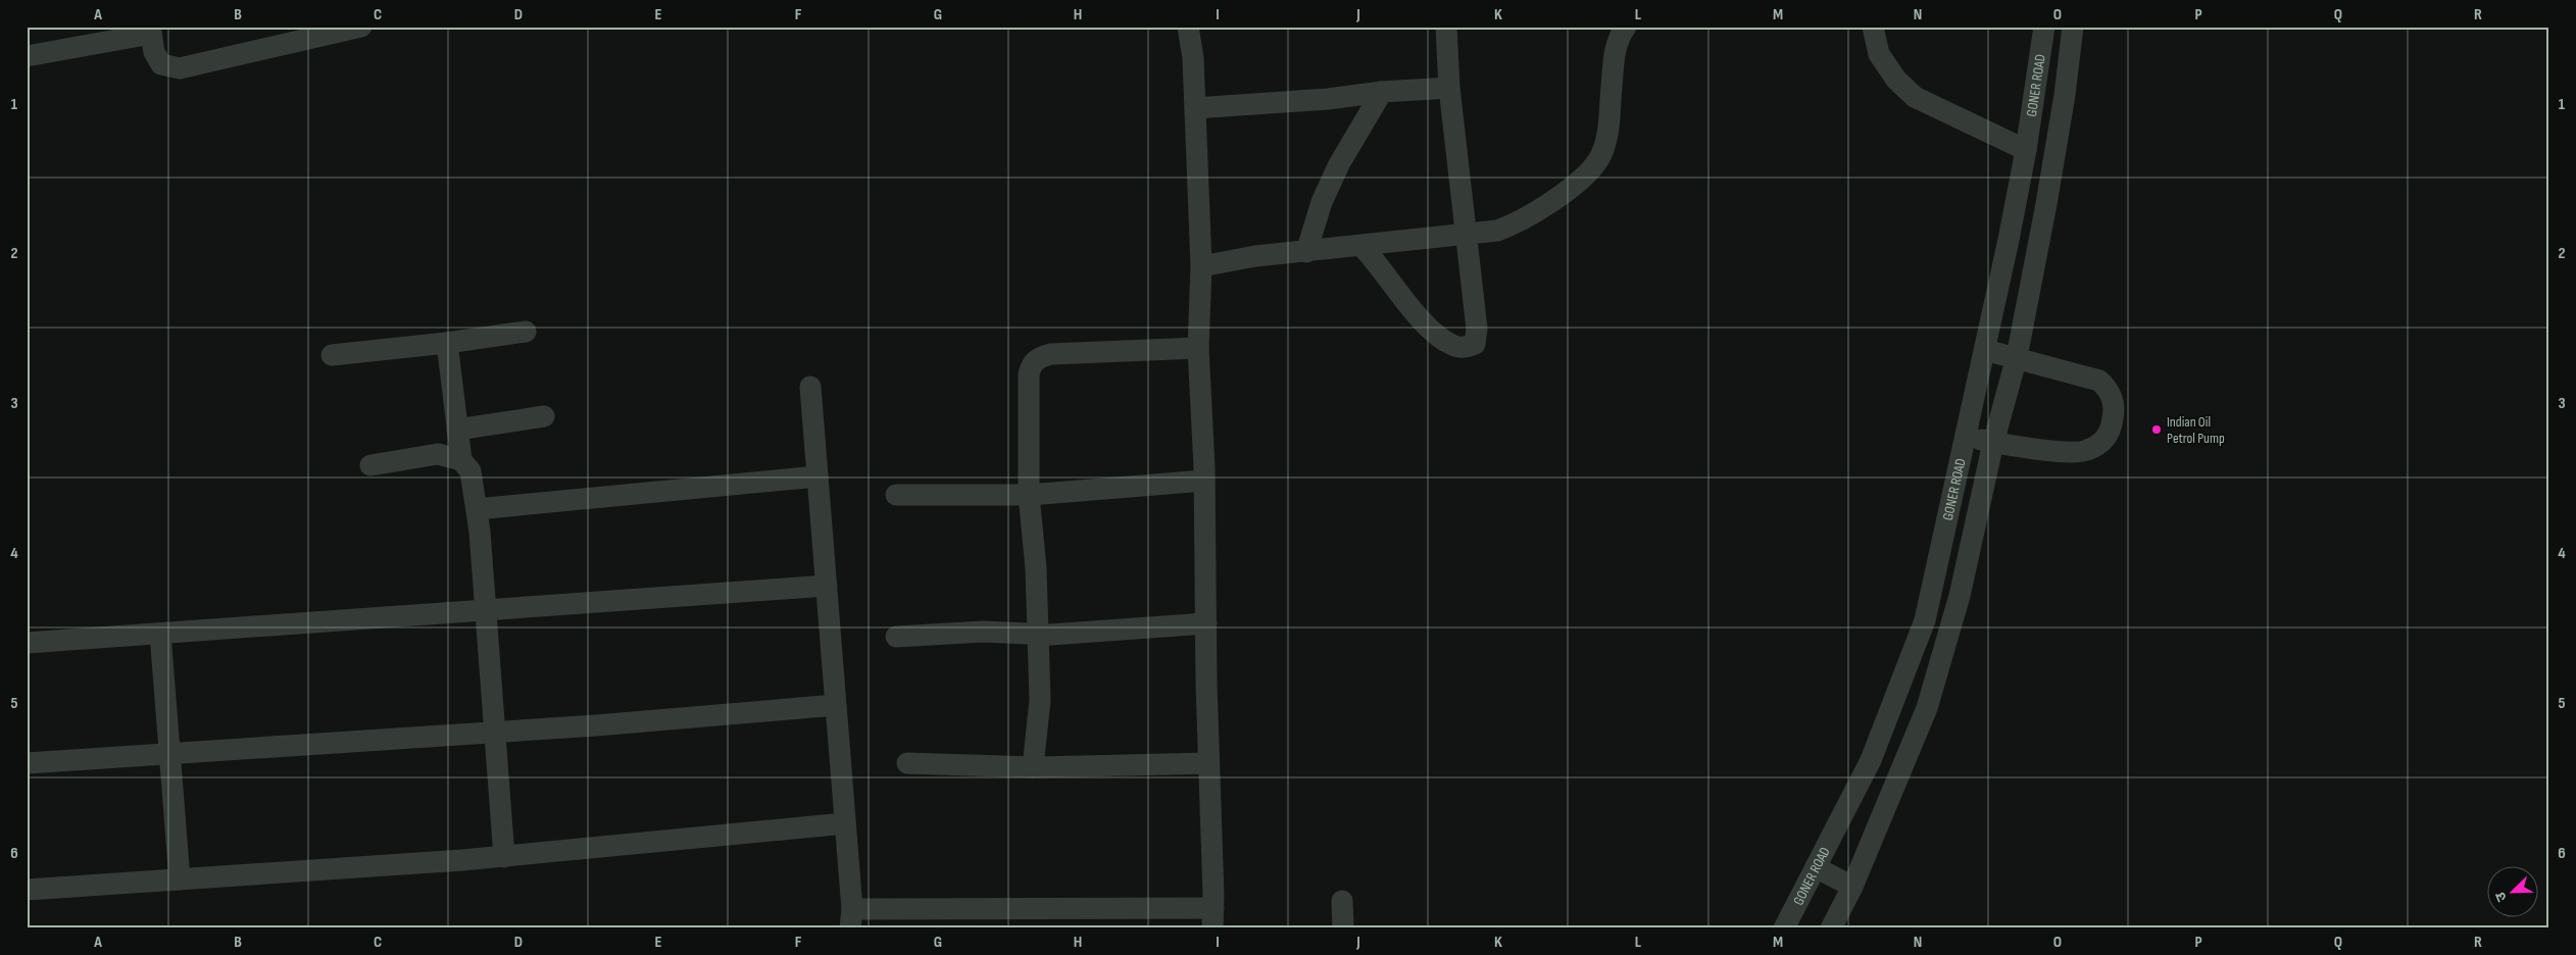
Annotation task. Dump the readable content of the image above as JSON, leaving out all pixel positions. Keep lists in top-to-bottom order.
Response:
{
  "streets": {
    "street": ["GONER ROAD"]
  },
  "places": ["Indian Oil Petrol Pump"],
  "north": "bottom left",
  "grid": {
    "columns": [
      "A",
      "B",
      "C",
      "D",
      "E",
      "F",
      "G",
      "H",
      "I",
      "J",
      "K",
      "L",
      "M",
      "N",
      "O",
      "P",
      "Q",
      "R"
    ],
    "rows": [
      "1",
      "2",
      "3",
      "4",
      "5",
      "6"
    ]
  }
}
